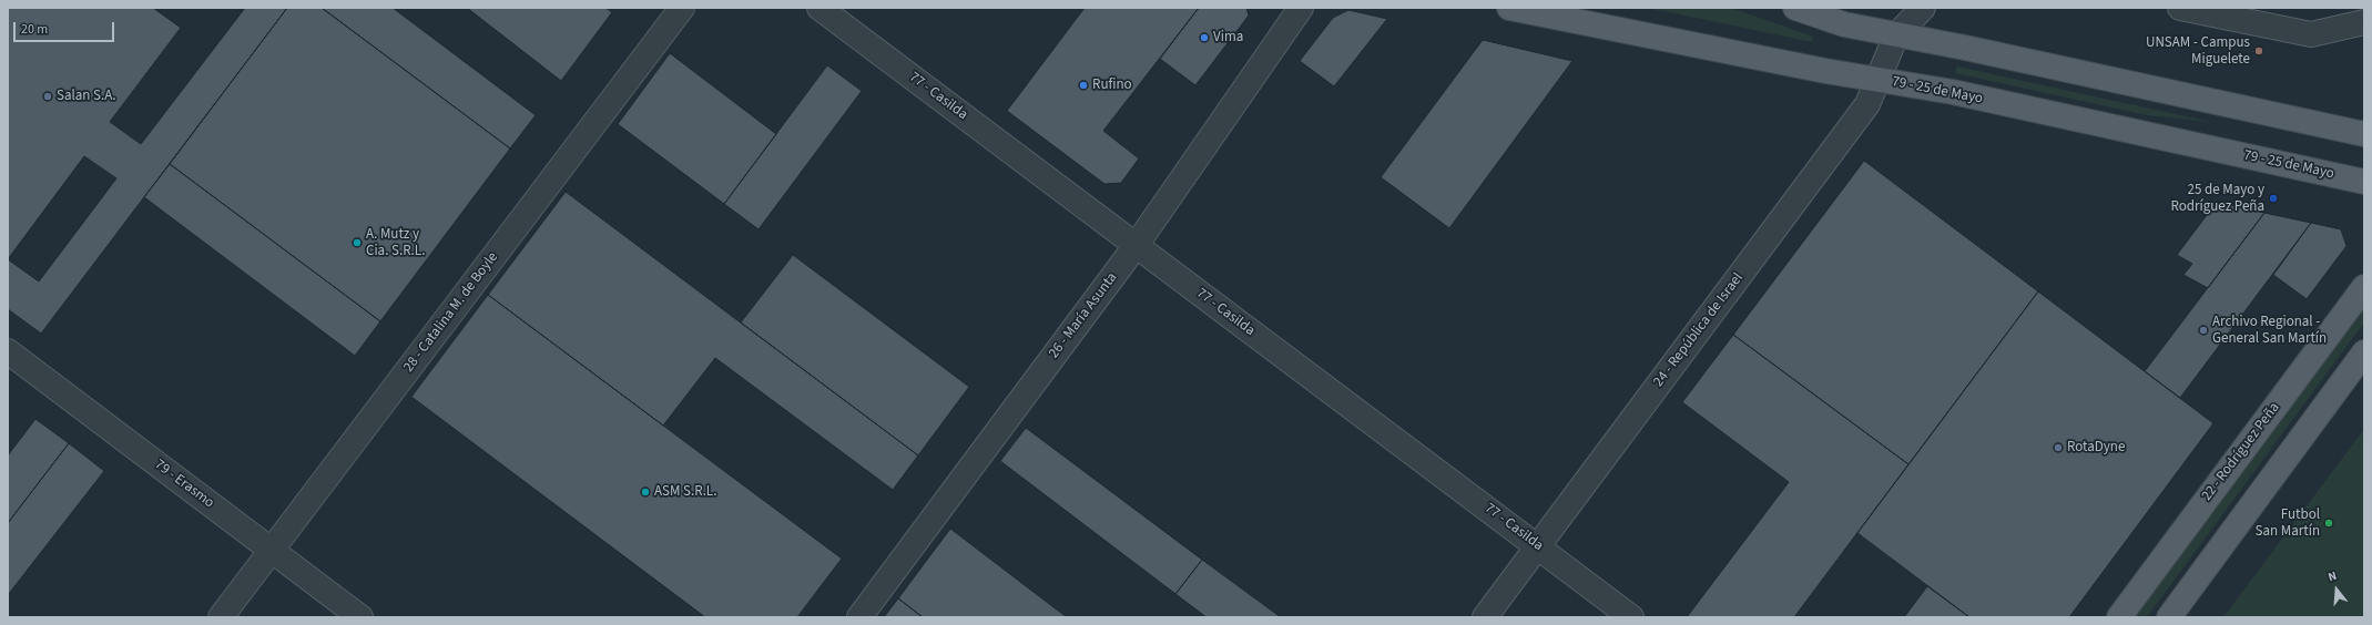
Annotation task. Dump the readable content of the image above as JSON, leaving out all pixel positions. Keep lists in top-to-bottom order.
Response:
{
  "streets": {
    "main road": ["79 - 25 de Mayo", "22 - Rodríguez Peña"],
    "street": [
      "77 - Casilda",
      "28 - Catalina M. de Boyle",
      "26 - María Asunta",
      "24 - República de Israel",
      "79 - Erasmo"
    ]
  },
  "crossings": [
    ["79 - 25 de Mayo", "24 - República de Israel"],
    ["77 - Casilda", "26 - María Asunta"],
    ["77 - Casilda", "24 - República de Israel"],
    ["28 - Catalina M. de Boyle", "79 - Erasmo"]
  ],
  "places": [
    "Vima",
    "UNSAM - Campus Miguelete",
    "Rufino",
    "Salan S.A.",
    "25 de Mayo y Rodríguez Peña",
    "A. Mutz y Cia. S.R.L.",
    "Archivo Regional - General San Martín",
    "RotaDyne",
    "ASM S.R.L.",
    "Futbol San Martín"
  ],
  "scale_bar": "20 m",
  "north": "top"
}
